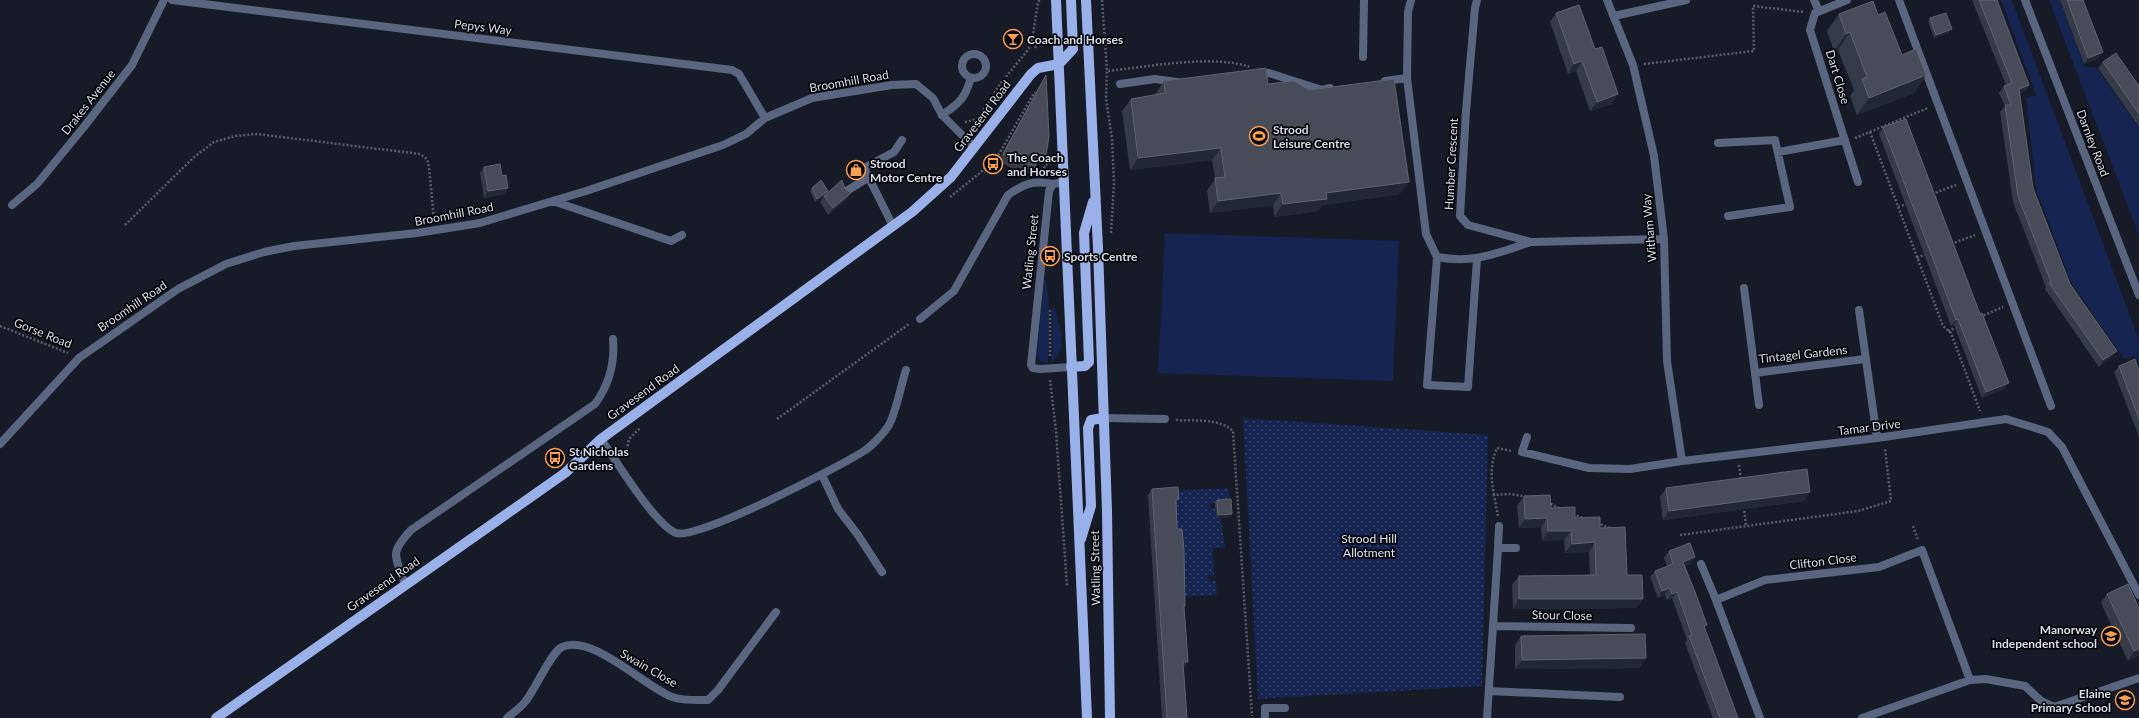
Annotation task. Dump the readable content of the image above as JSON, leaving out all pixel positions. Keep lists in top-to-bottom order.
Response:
{
  "streets": {
    "main road": ["Gravesend Road", "Watling Street"],
    "street": [
      "Pepys Way",
      "Dart Close",
      "Broomhill Road",
      "Drakes Avenue",
      "Darnley Road",
      "Humber Crescent",
      "Witham Way",
      "Tintagel Gardens",
      "Tamar Drive",
      "Clifton Close",
      "Stour Close",
      "Swain Close"
    ],
    "path": ["Gorse Road"]
  },
  "crossings": [
    ["Pepys Way", "Broomhill Road"],
    ["Broomhill Road", "Gravesend Road"],
    ["Broomhill Road", "Gorse Road"],
    ["Gravesend Road", "Watling Street"],
    ["Humber Crescent", "Witham Way"],
    ["Witham Way", "Tamar Drive"],
    ["Tintagel Gardens", "Tamar Drive"]
  ],
  "parks": ["Strood Hill Allotment"],
  "places": {
    "bar": ["Coach and Horses"],
    "sports": ["Strood Leisure Centre"],
    "bus stop": ["The Coach and Horses", "Sports Centre", "St Nicholas Gardens"],
    "shop": ["Strood Motor Centre"],
    "school or university": ["Manorway Independent school", "Elaine Primary School"]
  }
}
